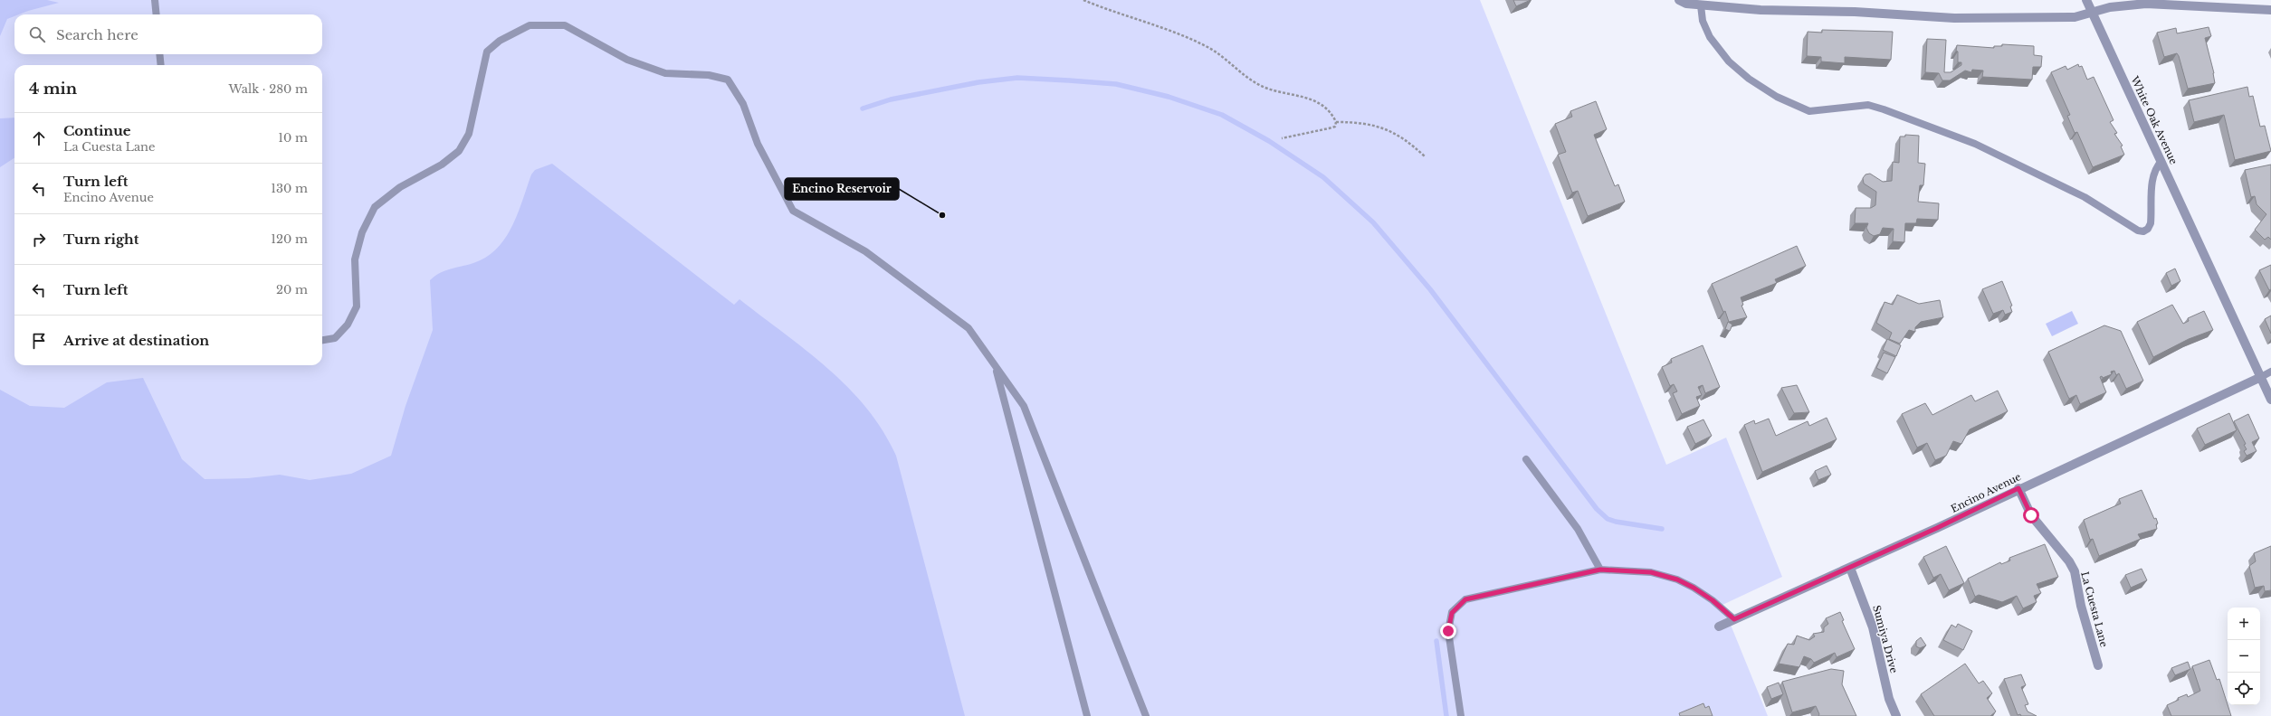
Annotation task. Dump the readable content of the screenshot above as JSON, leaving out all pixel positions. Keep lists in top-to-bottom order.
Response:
{
  "streets": {
    "street": [
      "White Oak Avenue",
      "Encino Avenue",
      "La Cuesta Lane",
      "Sumiya Drive"
    ]
  },
  "crossings": [
    ["White Oak Avenue", "Encino Avenue"],
    ["Encino Avenue", "La Cuesta Lane"],
    ["Encino Avenue", "Sumiya Drive"]
  ],
  "places": ["Encino Reservoir"],
  "page": {
    "search": "Search here",
    "heading": ["4 min", "Walk · 280 m"],
    "list": [
      ["Continue", "La Cuesta Lane", "10 m"],
      ["Turn left", "Encino Avenue", "130 m"],
      ["Turn right", "120 m"],
      ["Turn left", "20 m"],
      "Arrive at destination"
    ],
    "map_buttons": ["+", "−"]
  }
}
